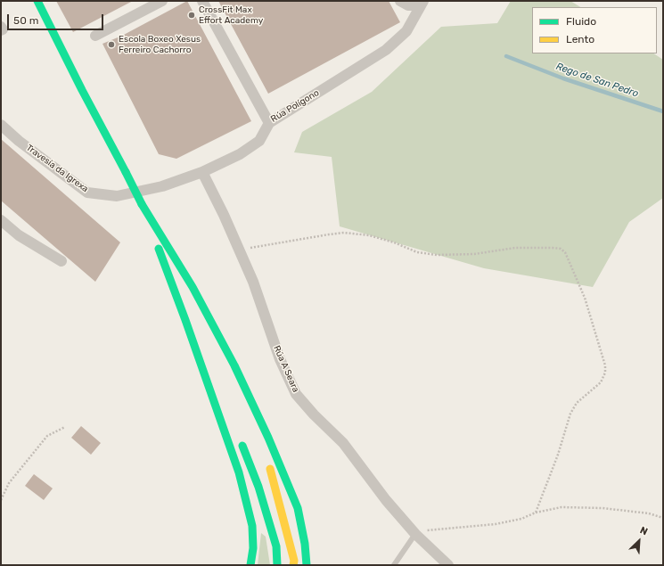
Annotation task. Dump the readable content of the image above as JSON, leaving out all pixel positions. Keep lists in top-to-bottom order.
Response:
{
  "streets": {
    "street": ["Rúa Polígono", "Travesía da Igrexa", "Rúa A Seara"]
  },
  "crossings": [
    ["Rúa Polígono", "Travesía da Igrexa"],
    ["Travesía da Igrexa", "Rúa A Seara"]
  ],
  "water": ["Rego de San Pedro"],
  "places": ["CrossFit Max Effort Academy", "Escola Boxeo Xesus Ferreiro Cachorro"],
  "legend": ["Fluido", "Lento"],
  "scale_bar": "50 m",
  "north": "top right"
}
